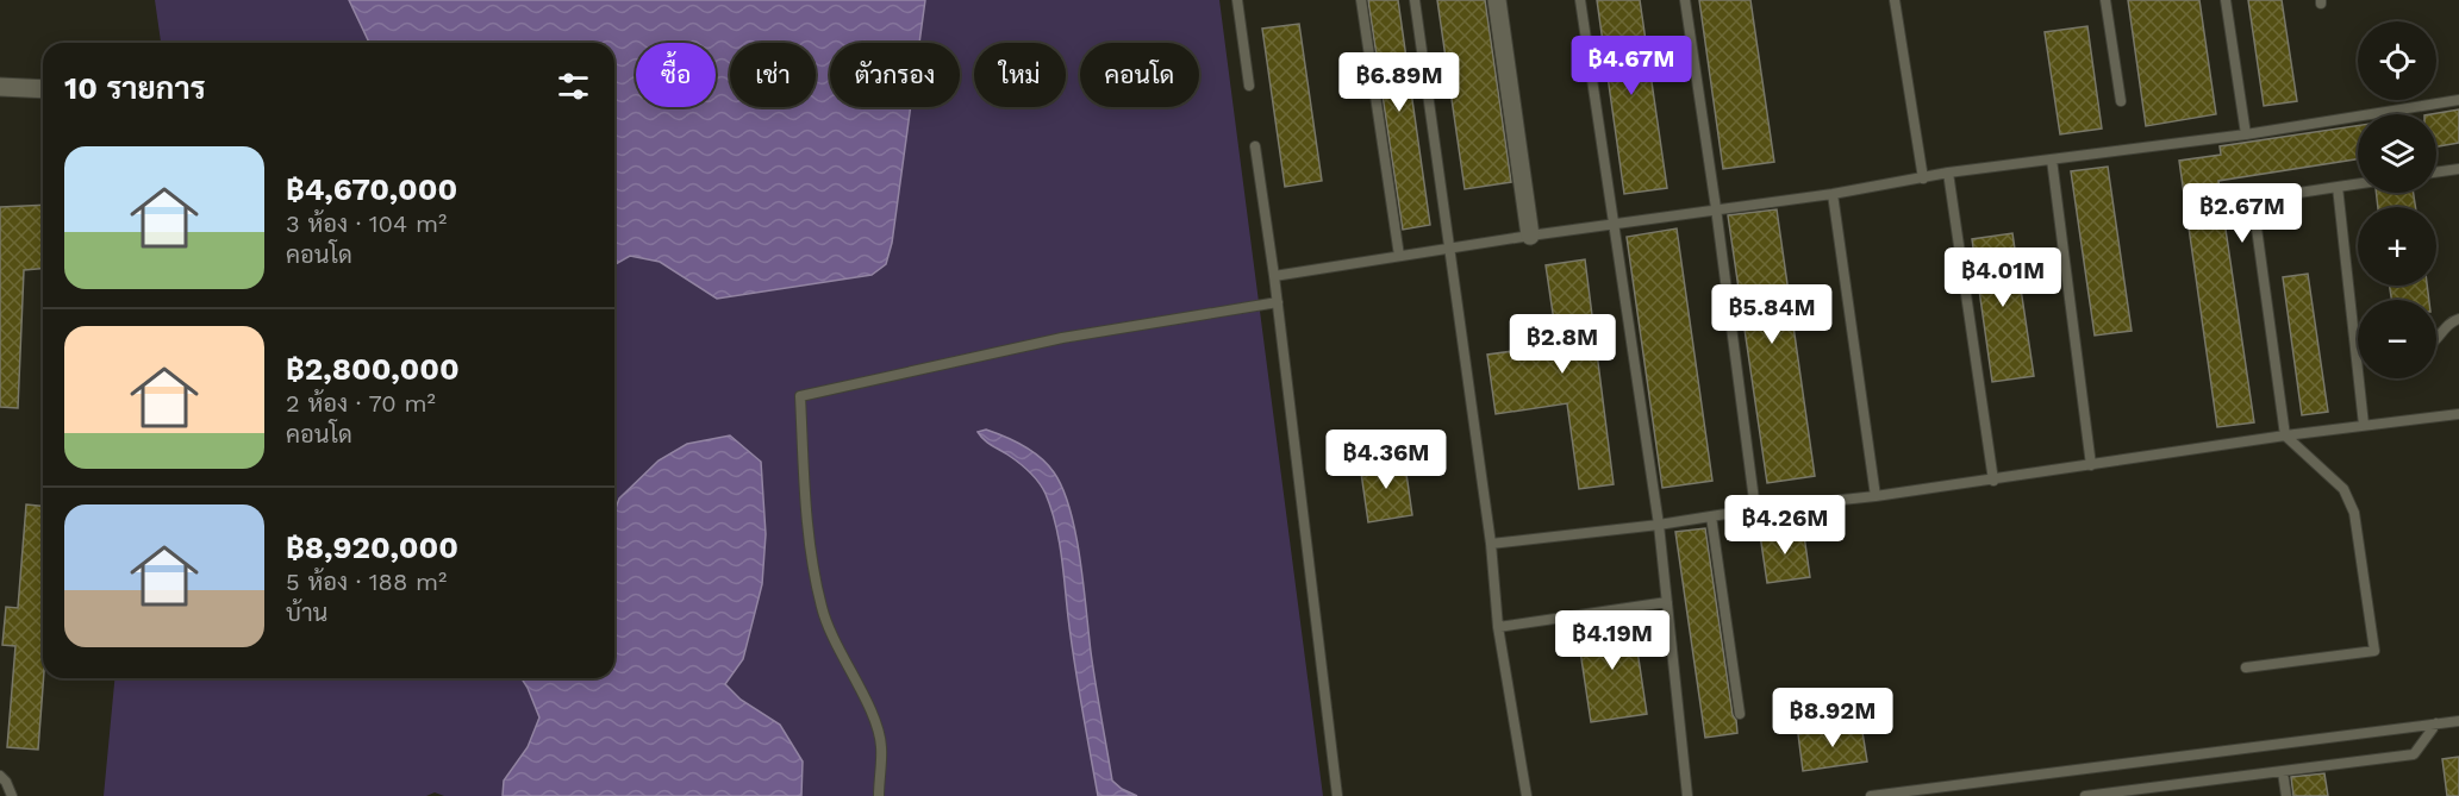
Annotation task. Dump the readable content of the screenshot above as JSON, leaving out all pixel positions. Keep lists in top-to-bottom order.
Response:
{
  "page": {
    "map_buttons": ["+", "−"],
    "price": [
      "฿4.67M",
      "฿6.89M",
      "฿2.67M",
      "฿4.01M",
      "฿5.84M",
      "฿2.8M",
      "฿4.36M",
      "฿4.26M",
      "฿4.19M",
      "฿8.92M"
    ],
    "chip": [
      "ซื้อ",
      "เช่า",
      "ตัวกรอง",
      "ใหม่",
      "คอนโด"
    ],
    "heading": "10 รายการ",
    "list": [
      {
        "name": "฿4,670,000",
        "note": "3 ห้อง · 104 m² · คอนโด"
      },
      {
        "name": "฿2,800,000",
        "note": "2 ห้อง · 70 m² · คอนโด"
      },
      {
        "name": "฿8,920,000",
        "note": "5 ห้อง · 188 m² · บ้าน"
      }
    ]
  }
}
